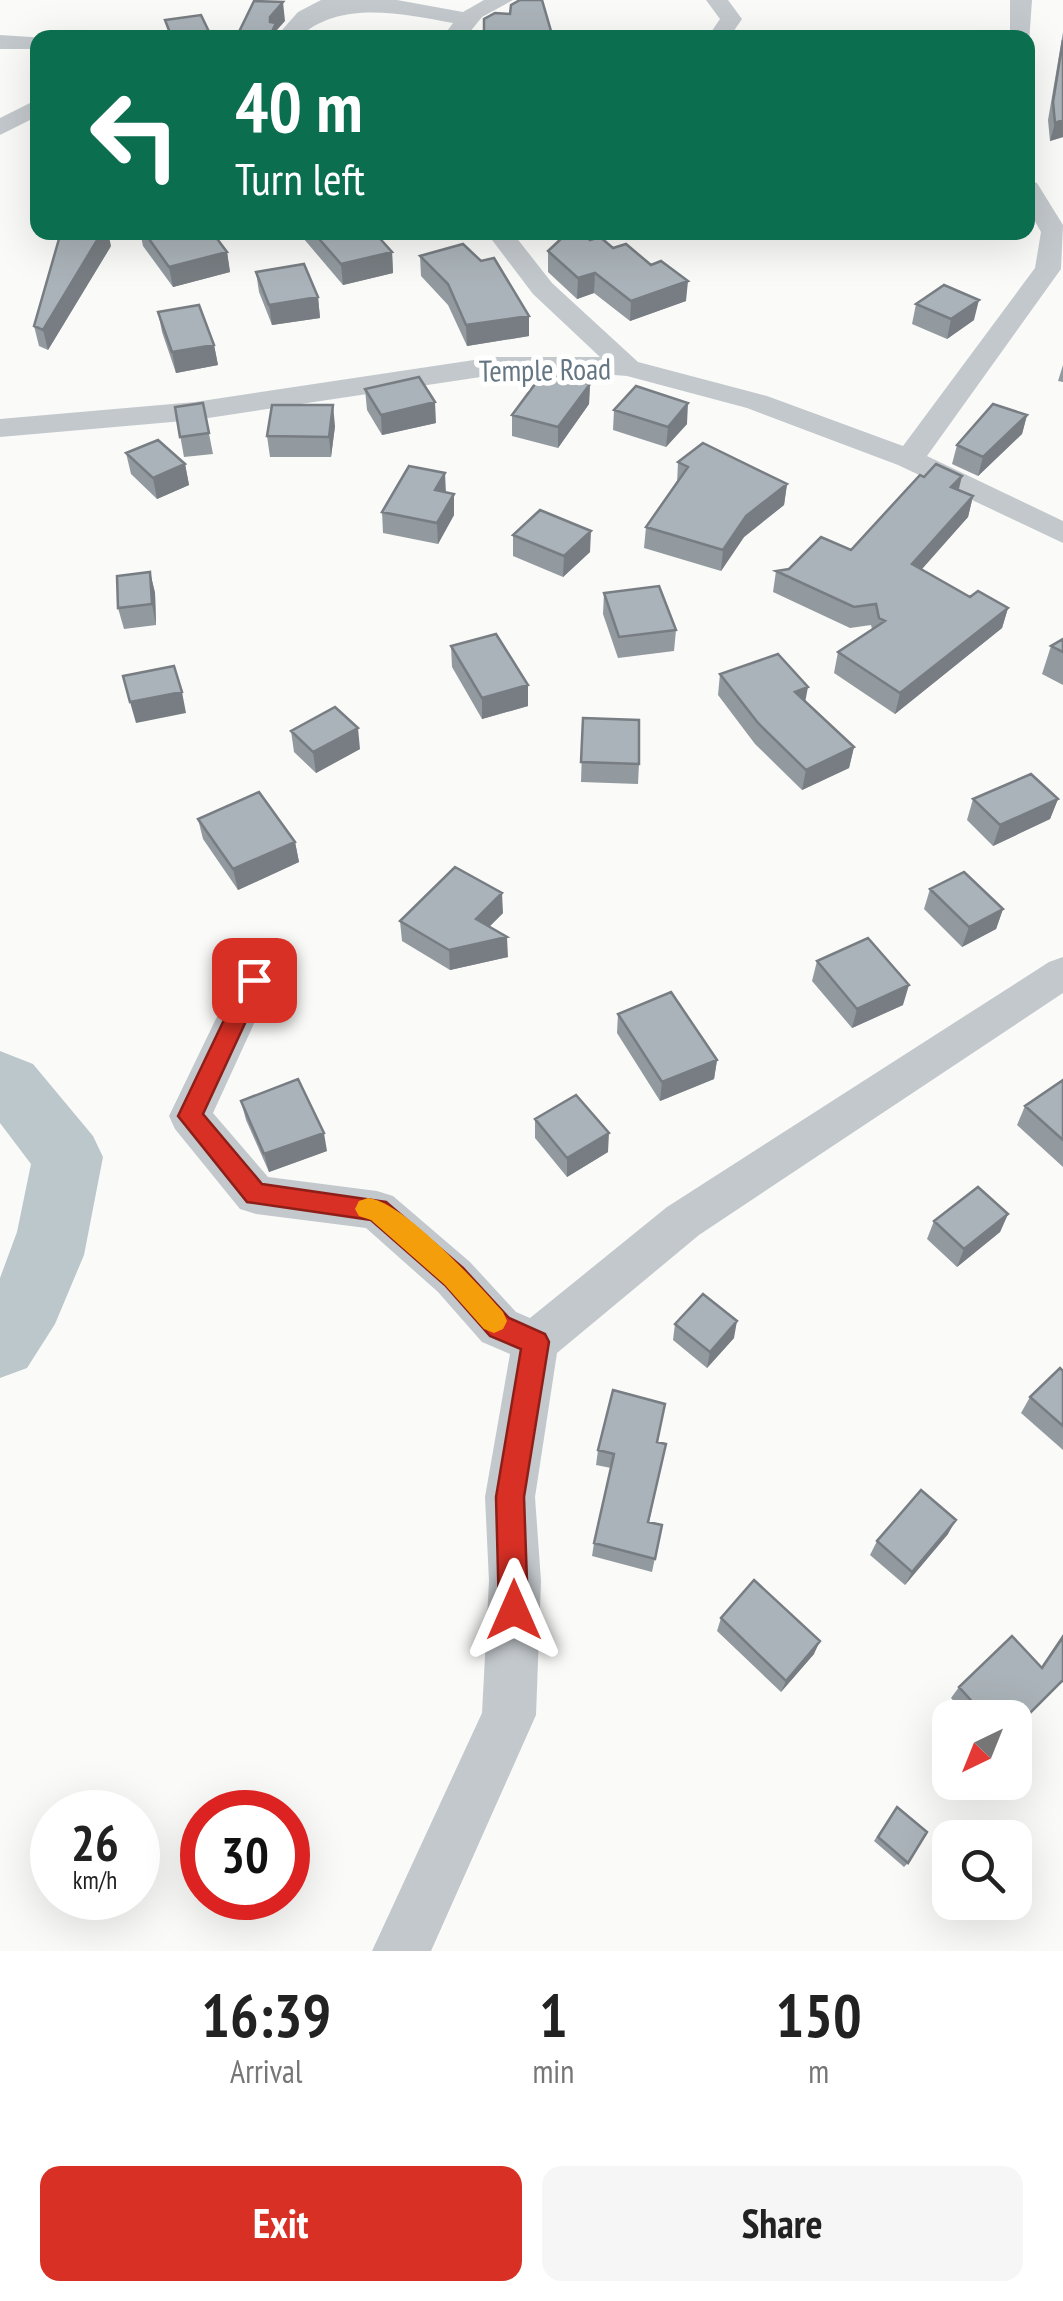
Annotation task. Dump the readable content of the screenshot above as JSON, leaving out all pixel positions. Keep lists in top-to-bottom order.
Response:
{
  "streets": {
    "street": ["Temple Road"]
  },
  "north": "bottom left",
  "page": {
    "turn": ["40 m", "Turn left"],
    "speed": "26 km/h",
    "limit": "30",
    "eta": [
      "16:39",
      "Arrival",
      "1",
      "min",
      "150",
      "m"
    ],
    "buttons": ["Exit", "Share"]
  }
}
